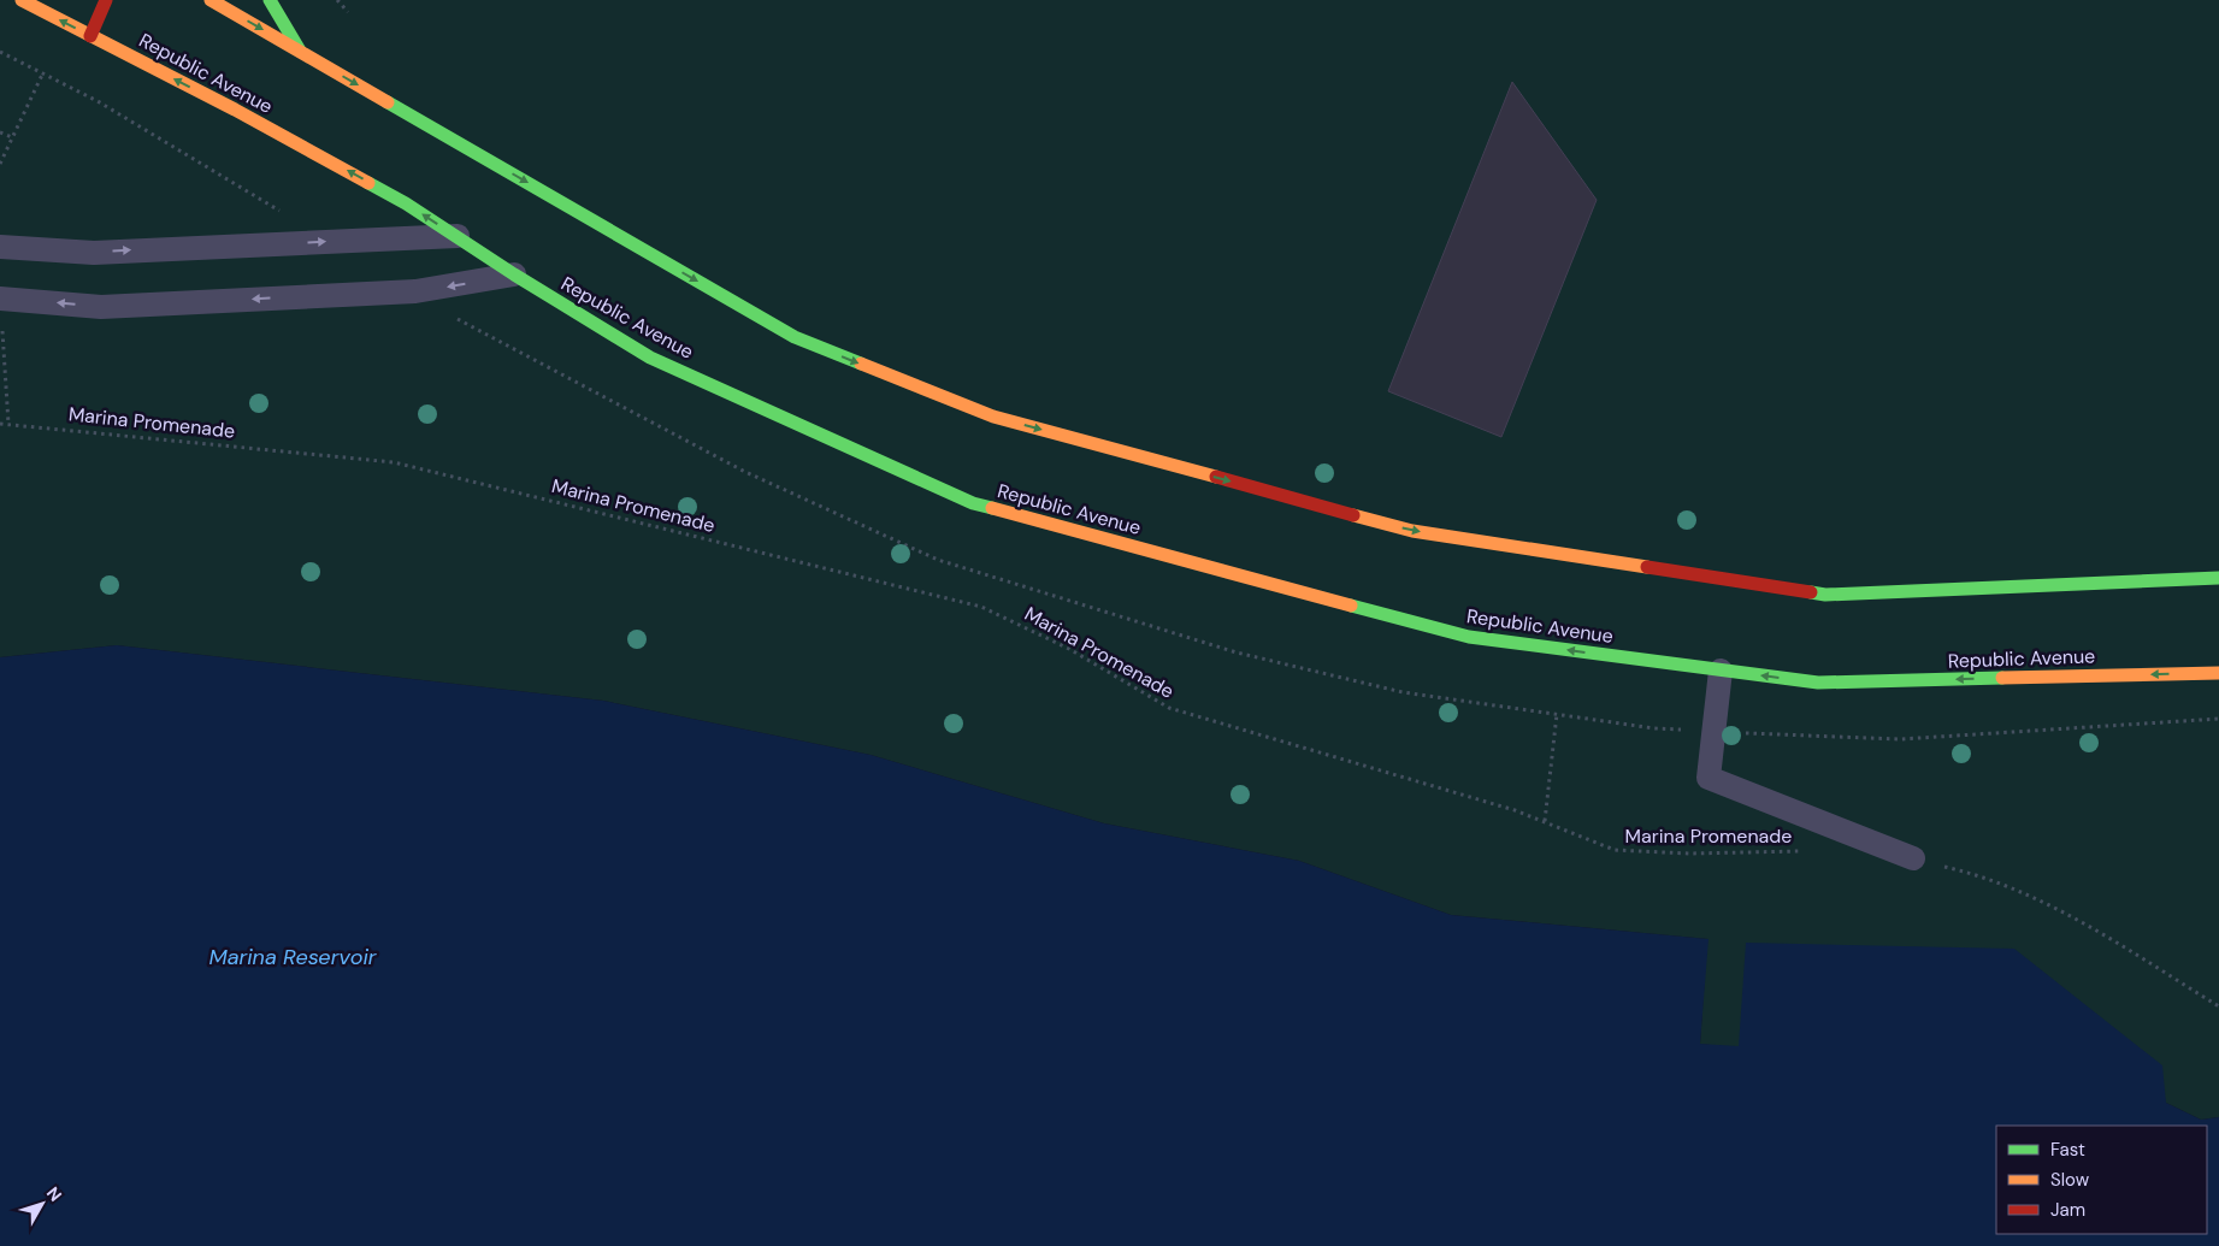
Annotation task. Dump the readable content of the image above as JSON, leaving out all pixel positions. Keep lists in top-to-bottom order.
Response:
{
  "streets": {
    "main road": ["Republic Avenue"],
    "path": ["Marina Promenade"]
  },
  "water": ["Marina Reservoir"],
  "legend": ["Fast", "Slow", "Jam"],
  "north": "top right"
}
